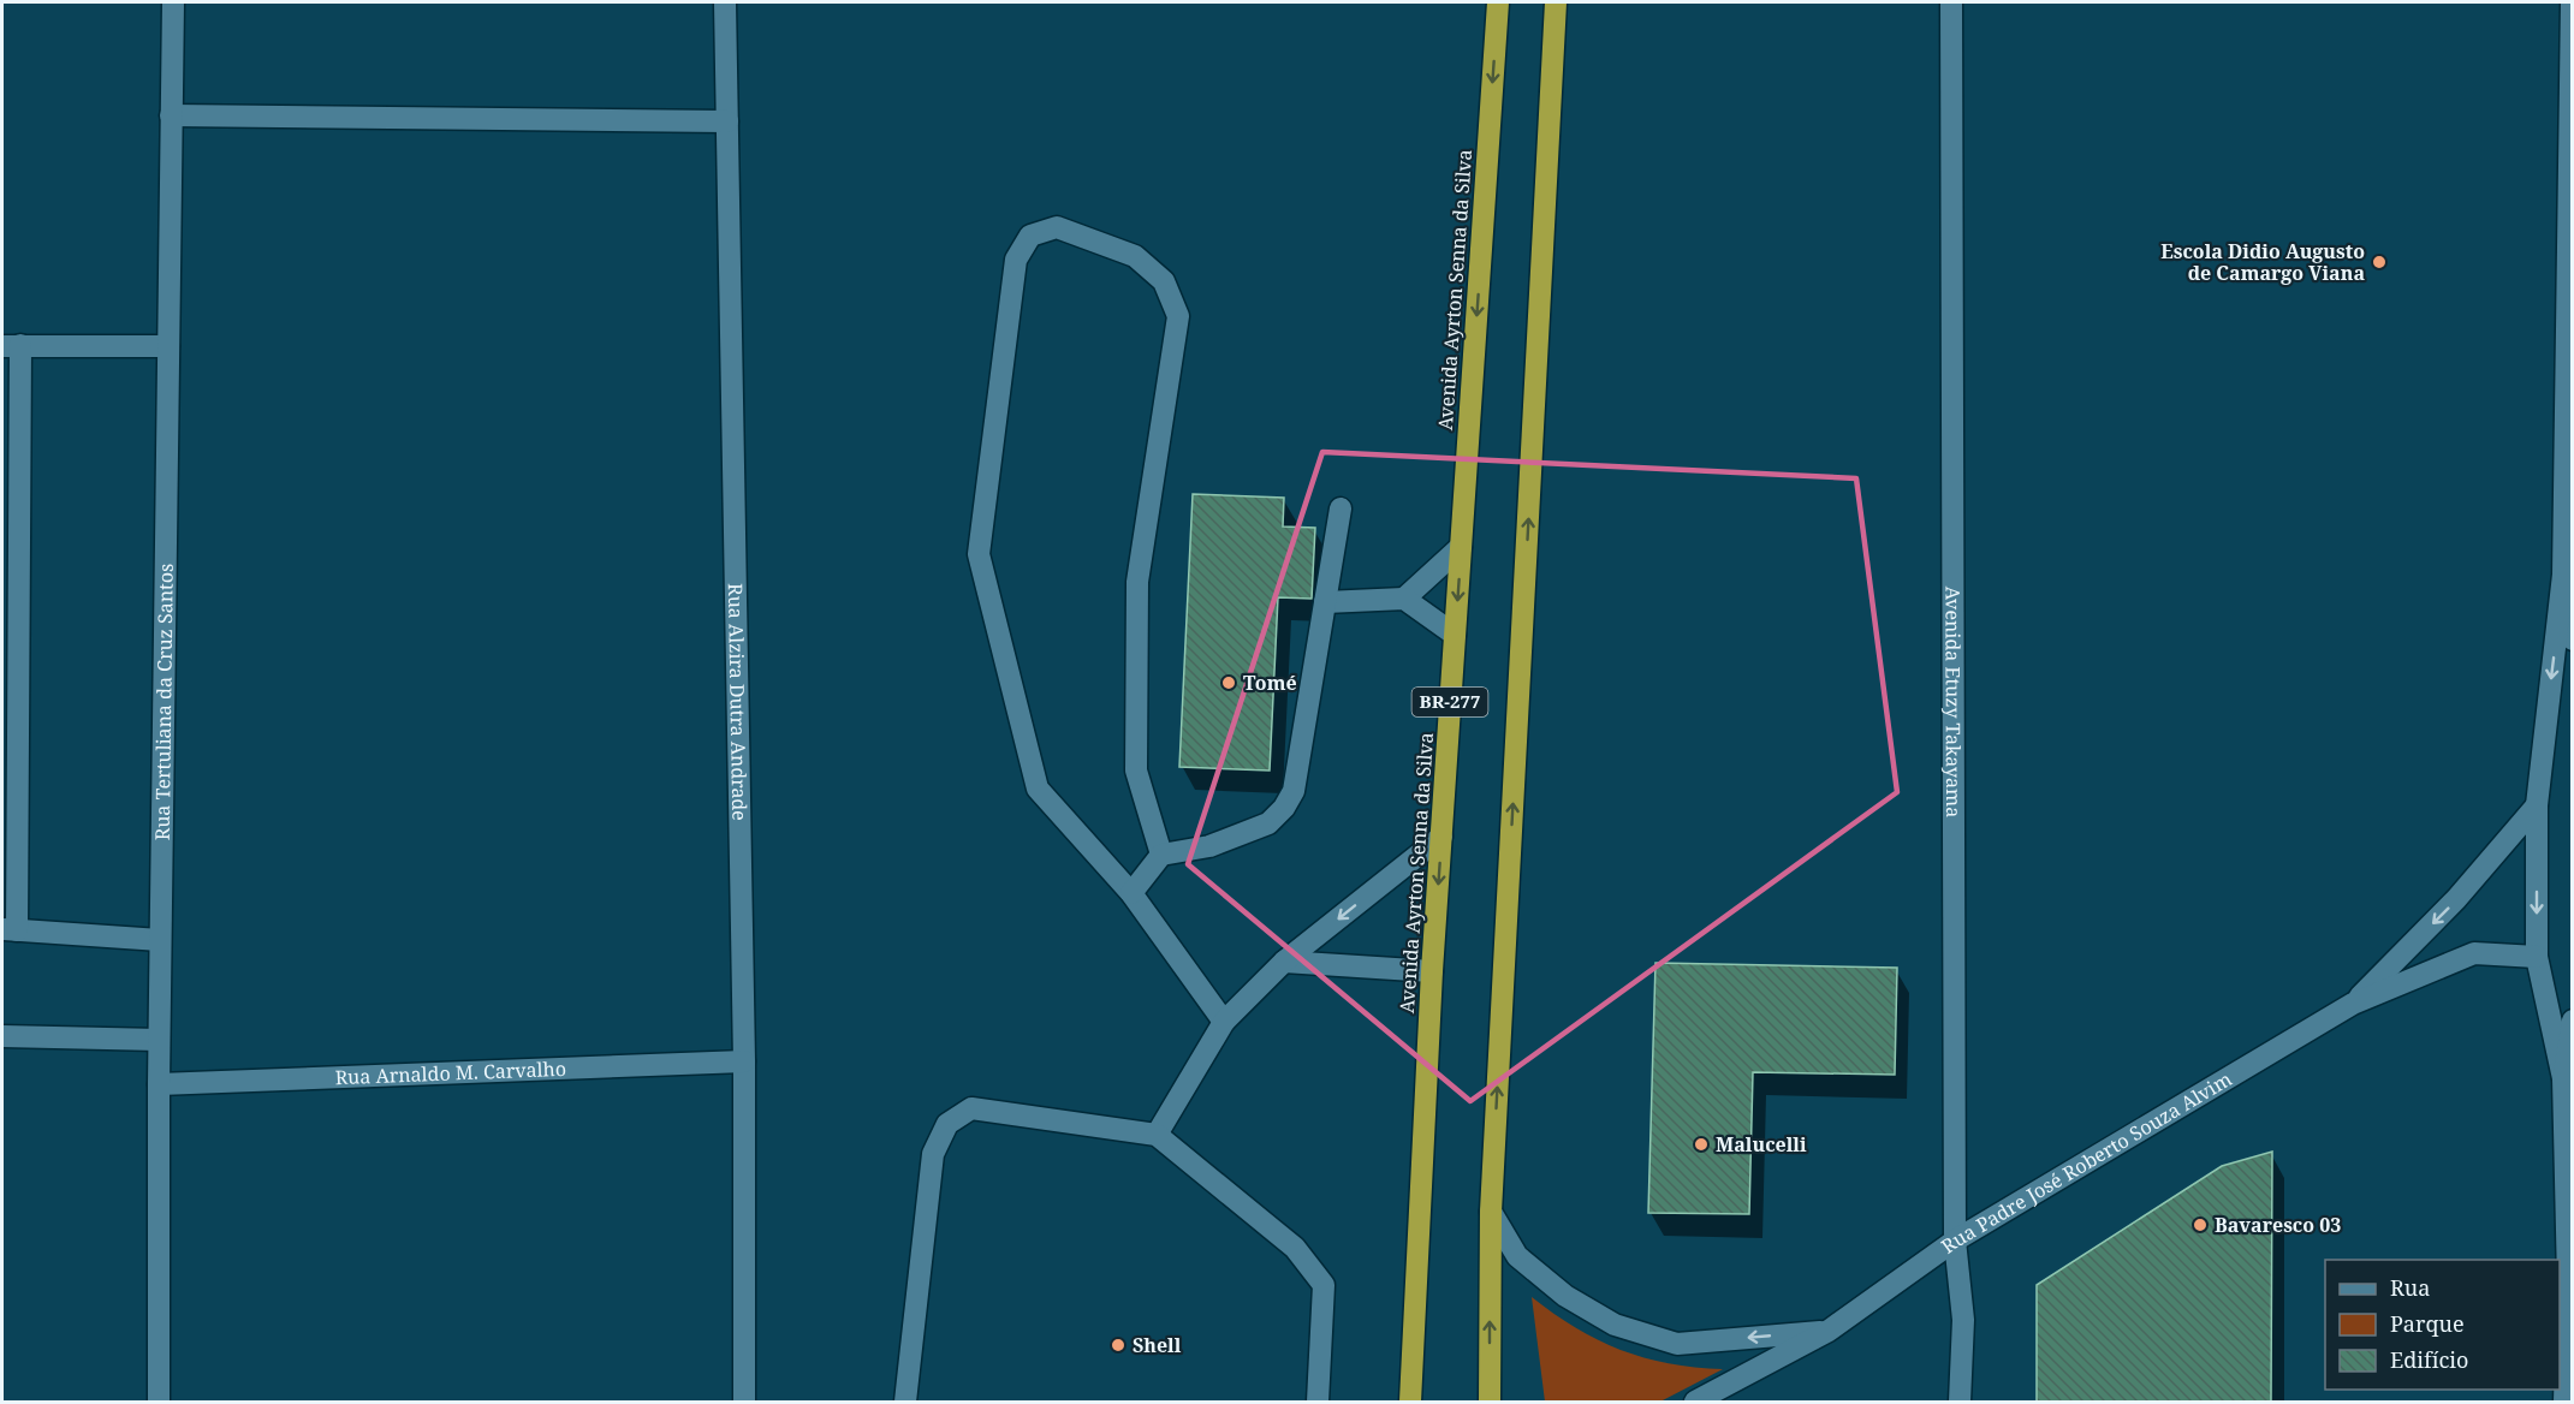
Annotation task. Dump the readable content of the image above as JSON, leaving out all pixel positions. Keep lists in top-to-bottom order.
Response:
{
  "streets": {
    "highway": ["Avenida Ayrton Senna da Silva", "BR-277"],
    "street": [
      "Rua Tertuliana da Cruz Santos",
      "Rua Alzira Dutra Andrade",
      "Avenida Etuzy Takayama",
      "Rua Arnaldo M. Carvalho",
      "Rua Padre José Roberto Souza Alvim"
    ]
  },
  "crossings": [
    ["Rua Tertuliana da Cruz Santos", "Rua Arnaldo M. Carvalho"],
    ["Rua Alzira Dutra Andrade", "Rua Arnaldo M. Carvalho"],
    ["Avenida Etuzy Takayama", "Rua Padre José Roberto Souza Alvim"]
  ],
  "places": [
    "Escola Didio Augusto de Camargo Viana",
    "Tomé",
    "Malucelli",
    "Bavaresco 03",
    "Shell"
  ],
  "legend": ["Rua", "Parque", "Edifício"]
}
